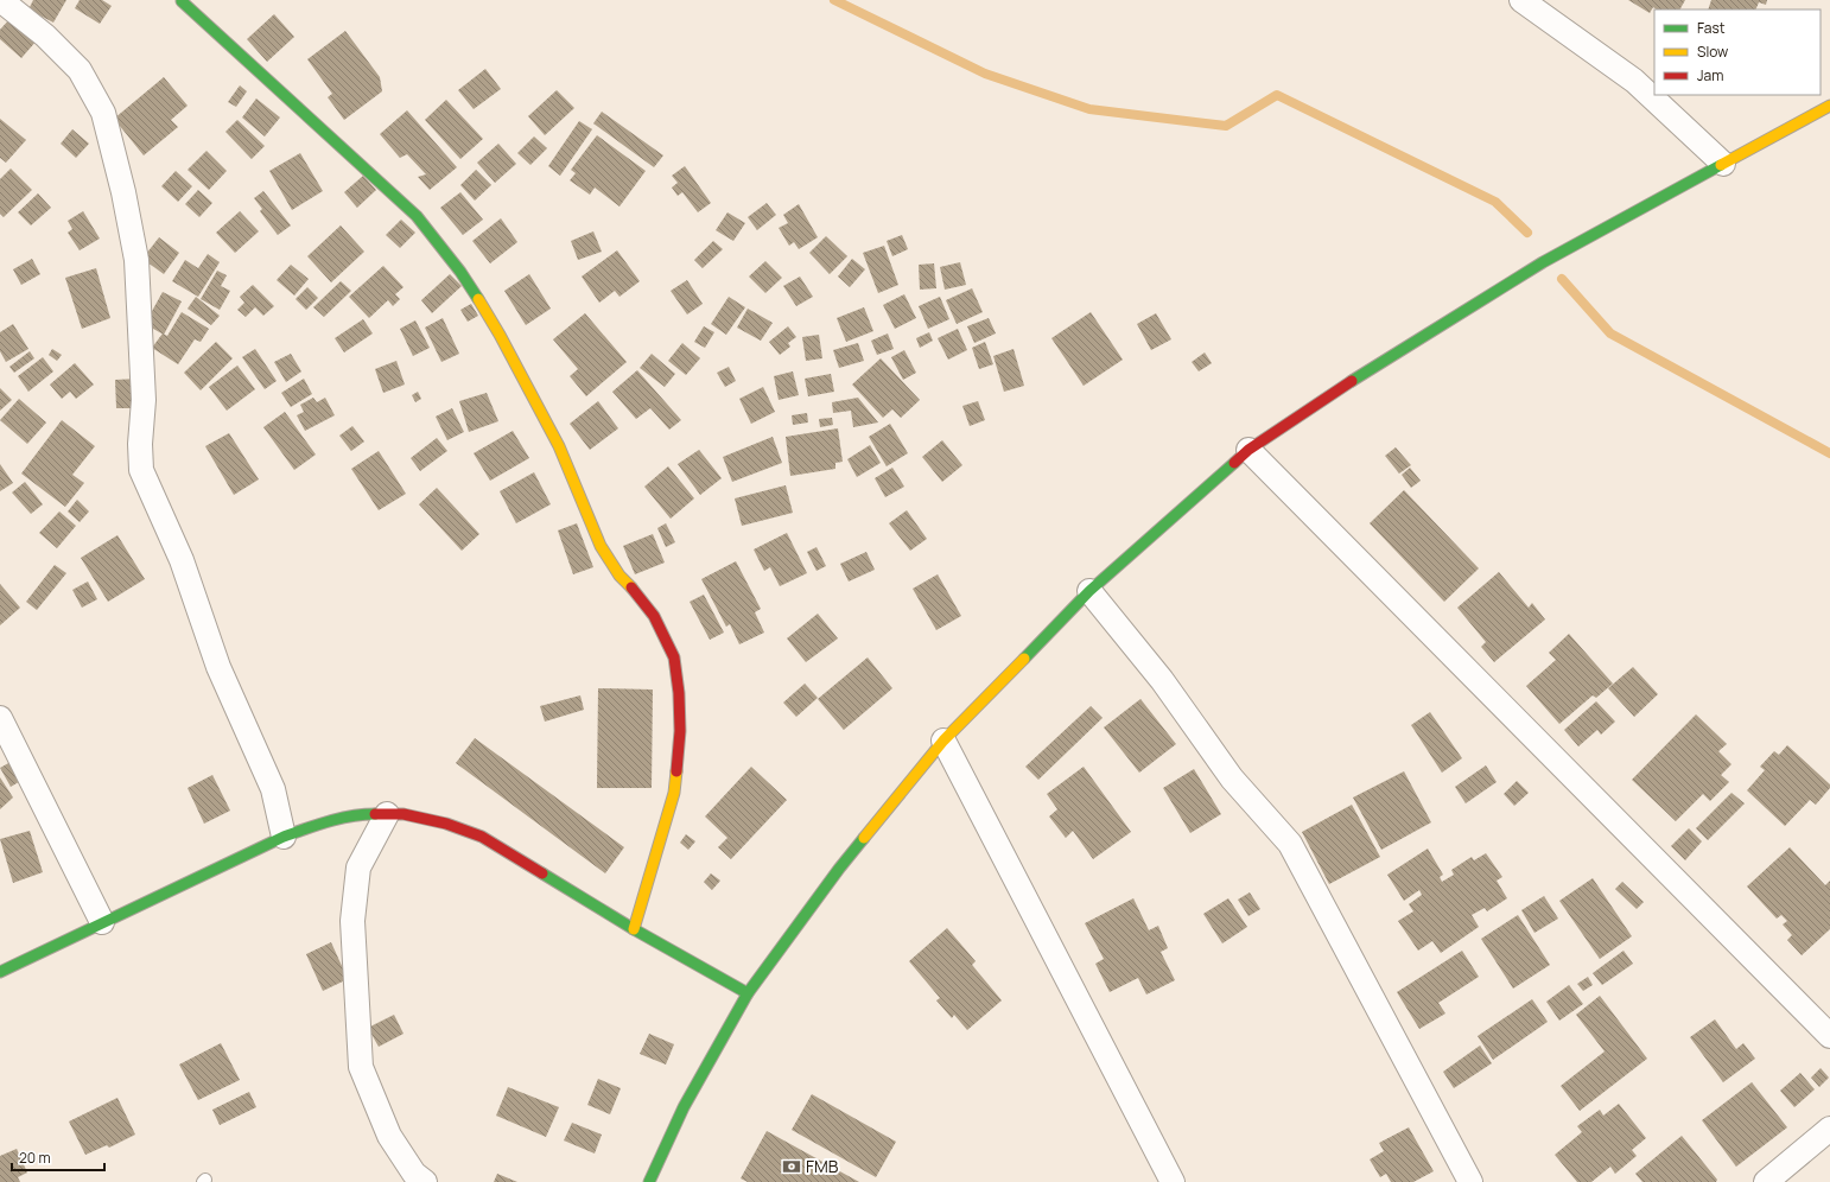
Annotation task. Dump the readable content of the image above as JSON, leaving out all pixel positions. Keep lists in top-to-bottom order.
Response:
{
  "places": {
    "bank": ["FMB"]
  },
  "legend": ["Fast", "Slow", "Jam"],
  "scale_bar": "20 m"
}
